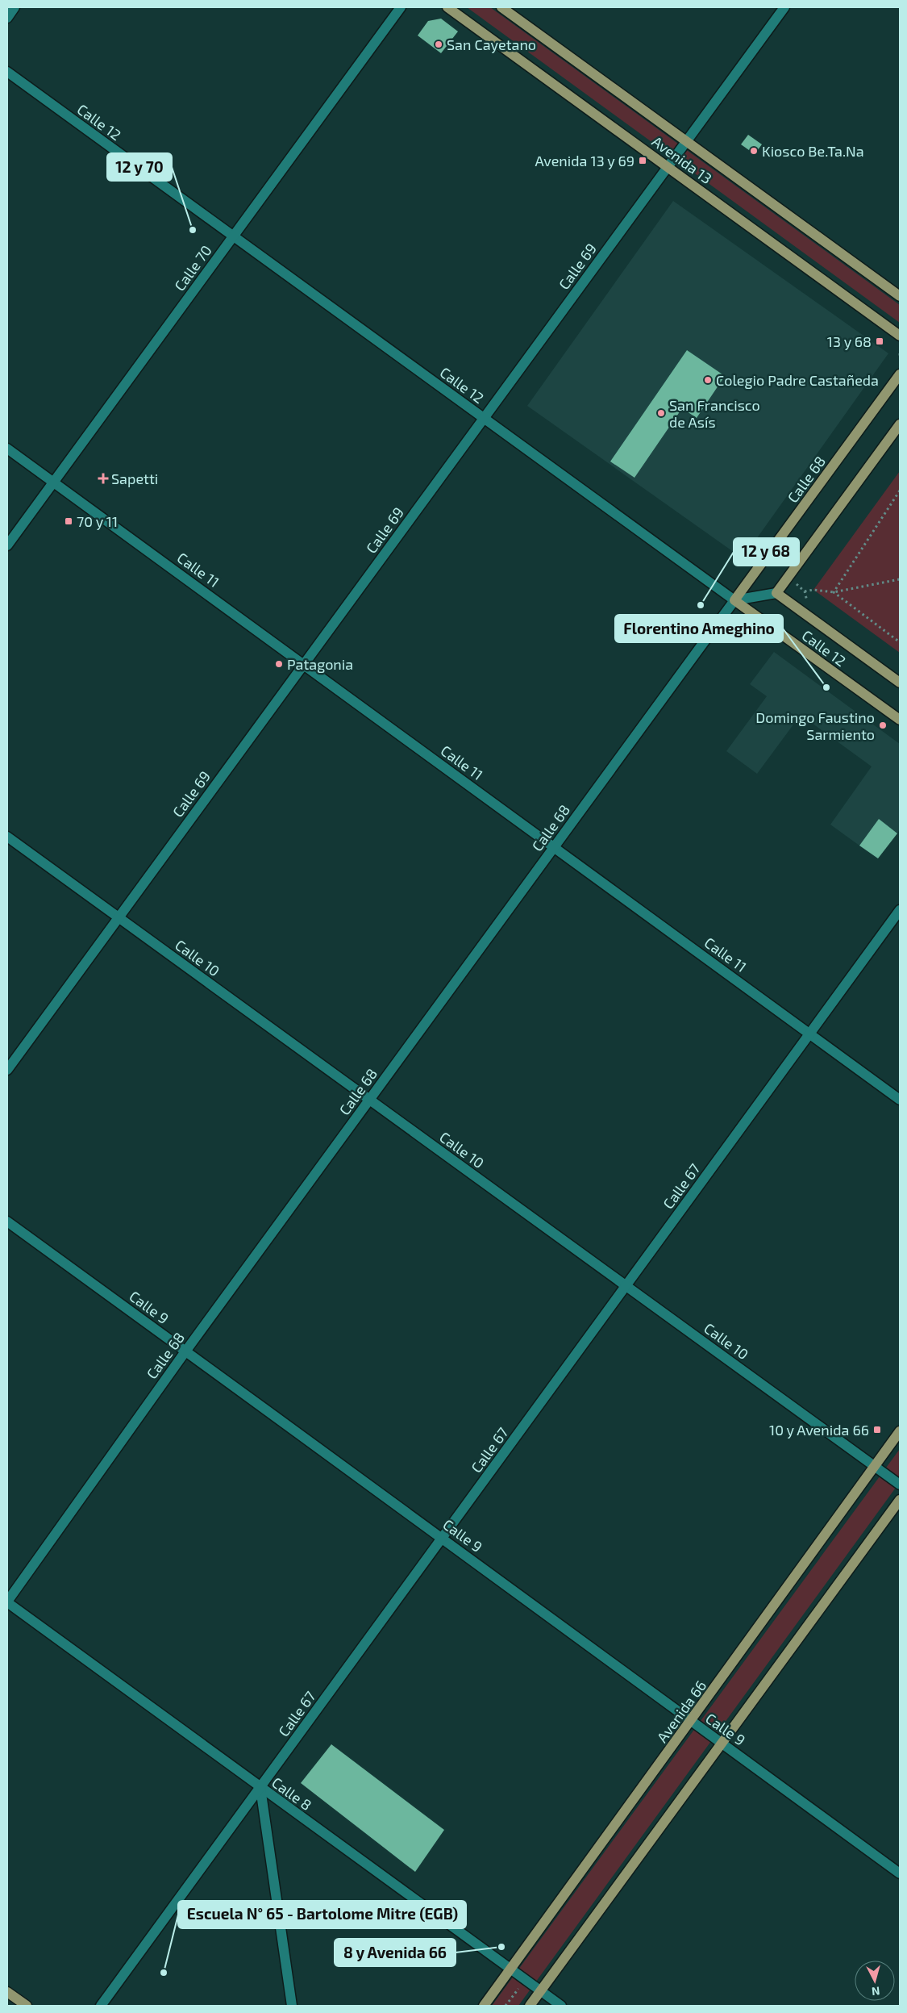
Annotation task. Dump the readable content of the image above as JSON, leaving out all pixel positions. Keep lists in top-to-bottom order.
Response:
{
  "streets": {
    "main road": [
      "Calle 12",
      "Avenida 13",
      "Calle 68",
      "Avenida 66"
    ],
    "street": [
      "Calle 69",
      "Calle 70",
      "Calle 11",
      "Calle 10",
      "Calle 67",
      "Calle 9",
      "Calle 8"
    ]
  },
  "crossings": [
    ["Calle 12", "Calle 69"],
    ["Calle 12", "Calle 70"],
    ["Calle 12", "Calle 68"],
    ["Avenida 13", "Calle 69"],
    ["Calle 69", "Calle 11"],
    ["Calle 69", "Calle 10"],
    ["Calle 70", "Calle 11"],
    ["Calle 68", "Calle 11"],
    ["Calle 68", "Calle 10"],
    ["Calle 68", "Calle 9"],
    ["Calle 68", "Calle 8"],
    ["Calle 11", "Calle 67"],
    ["Calle 10", "Calle 67"],
    ["Calle 10", "Avenida 66"],
    ["Calle 67", "Calle 9"],
    ["Calle 67", "Calle 8"],
    ["Calle 9", "Avenida 66"],
    ["Avenida 66", "Calle 8"]
  ],
  "places": {
    "other": [
      "San Cayetano",
      "Kiosco Be.Ta.Na",
      "12 y 70",
      "Colegio Padre Castañeda",
      "San Francisco de Asís",
      "12 y 68",
      "Patagonia",
      "Florentino Ameghino",
      "Domingo Faustino Sarmiento",
      "8 y Avenida 66",
      "Escuela N° 65 - Bartolome Mitre (EGB)"
    ],
    "transit": [
      "Avenida 13 y 69",
      "13 y 68",
      "70 y 11",
      "10 y Avenida 66"
    ],
    "health": ["Sapetti"]
  },
  "north": "bottom"
}
